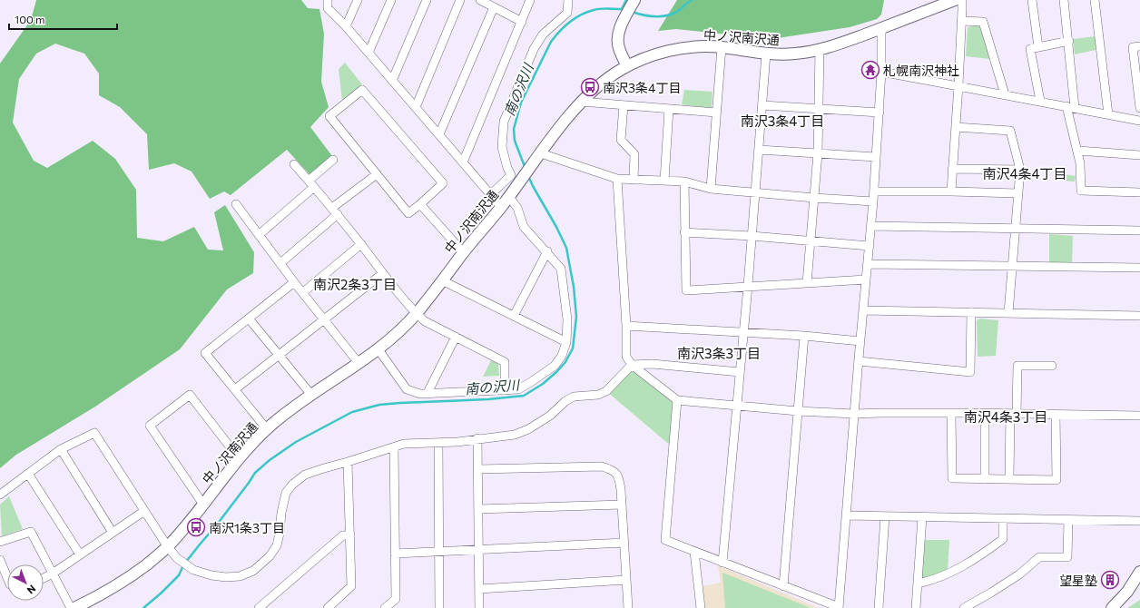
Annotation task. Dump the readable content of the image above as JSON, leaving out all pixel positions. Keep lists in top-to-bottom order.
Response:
{
  "streets": {
    "street": ["中ノ沢南沢通"]
  },
  "districts": [
    "南沢3条4丁目",
    "南沢4条4丁目",
    "南沢2条3丁目",
    "南沢3条3丁目",
    "南沢4条3丁目"
  ],
  "water": ["南の沢川"],
  "places": {
    "temple": ["札幌南沢神社"],
    "bus stop": ["南沢3条4丁目", "南沢1条3丁目"],
    "building": ["望星塾"]
  },
  "scale_bar": "100 m",
  "north": "bottom right"
}
